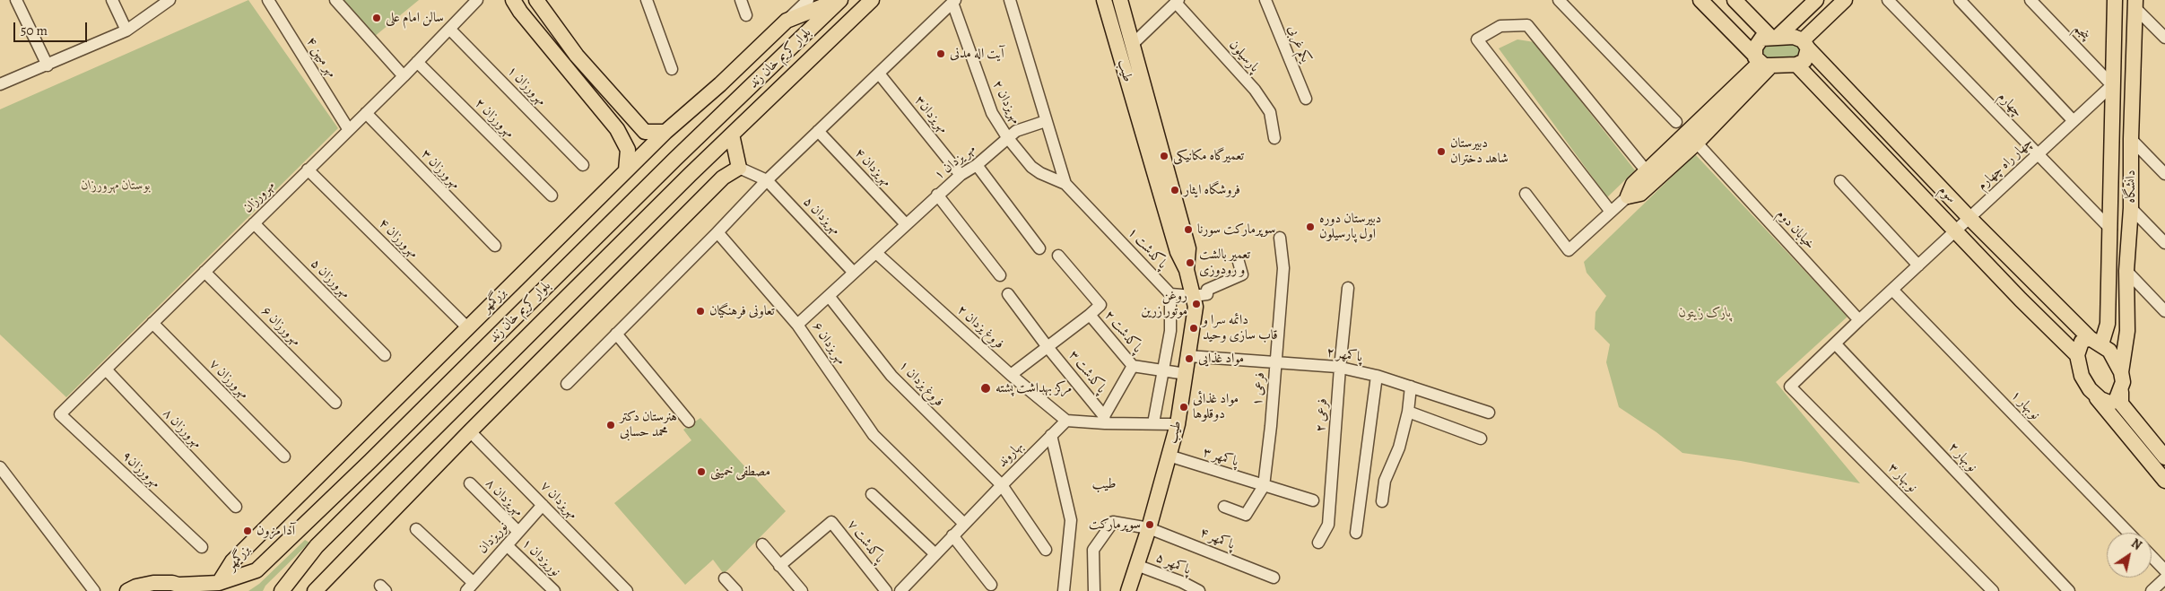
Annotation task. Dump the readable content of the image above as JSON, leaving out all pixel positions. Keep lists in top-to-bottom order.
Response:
{
  "streets": {
    "main road": [
      "بلوار کریم خان زند",
      "طیب",
      "دانشگاه",
      "سوم",
      "بزرگمهر"
    ],
    "street": [
      "پنجم",
      "یکم غربی",
      "پارسیلون",
      "مهر میهن ۴",
      "مهرورزان ۱",
      "مهریزدان ۲",
      "چهارم",
      "مهریزدان۳",
      "مهرورزان ۲",
      "مهر یزدان ۱",
      "چهار راه چهارم",
      "مهریزدان ۴",
      "مهرورزان ۳",
      "مهرورزان",
      "مهریزدان ۵",
      "خیابان دوم",
      "مهرورزان ۴",
      "پاکدشت ۱",
      "مهرورزان ۵",
      "مهرورزان ۶",
      "فروغ یزدان ۲",
      "پاکدشت ۲",
      "مهر یزدان ۶",
      "پاکمهر ۲",
      "پاکدشت ۳",
      "مهرورزان ۷",
      "فروغ یزدان ۱",
      "فرعی ۱",
      "نوبهار ۱",
      "فرعی ۲",
      "مهرورزان ۸",
      "بهاروند",
      "پاکمهر ۳",
      "نوبهار ۲",
      "مهرورزان۹",
      "نوبهار ۳",
      "مهریزدان ۸",
      "مهریزدان ۷",
      "نوریزدان",
      "پاکمهر ۴",
      "پاکدشت ۷",
      "نوریزدان ۱",
      "پاکمهر ۵"
    ]
  },
  "crossings": [
    ["پنجم", "چهار راه چهارم"],
    ["پنجم", "دانشگاه"],
    ["پارسیلون", "طیب"],
    ["مهر میهن ۴", "مهرورزان"],
    ["بلوار کریم خان زند", "بزرگمهر"],
    ["طیب", "پاکدشت ۲"],
    ["طیب", "پاکمهر ۲"],
    ["طیب", "پاکمهر ۳"],
    ["طیب", "پاکمهر ۴"],
    ["طیب", "پاکمهر ۵"],
    ["مهرورزان ۱", "مهرورزان"],
    ["مهریزدان ۲", "مهر یزدان ۱"],
    ["مهریزدان ۲", "پاکدشت ۱"],
    ["چهارم", "چهار راه چهارم"],
    ["چهارم", "دانشگاه"],
    ["مهریزدان۳", "مهر یزدان ۱"],
    ["مهرورزان ۲", "مهرورزان"],
    ["مهر یزدان ۱", "مهریزدان ۴"],
    ["مهر یزدان ۱", "مهریزدان ۵"],
    ["مهر یزدان ۱", "پاکدشت ۱"],
    ["مهر یزدان ۱", "فروغ یزدان ۲"],
    ["مهر یزدان ۱", "مهر یزدان ۶"],
    ["مهر یزدان ۱", "فروغ یزدان ۱"],
    ["چهار راه چهارم", "دانشگاه"],
    ["چهار راه چهارم", "سوم"],
    ["چهار راه چهارم", "خیابان دوم"],
    ["چهار راه چهارم", "نوبهار ۱"],
    ["مهرورزان ۳", "مهرورزان"],
    ["دانشگاه", "سوم"],
    ["مهرورزان", "مهرورزان ۴"],
    ["مهرورزان", "مهرورزان ۵"],
    ["مهرورزان", "مهرورزان ۶"],
    ["مهرورزان", "مهرورزان ۷"],
    ["مهرورزان", "مهرورزان ۸"],
    ["مهرورزان", "مهرورزان۹"],
    ["مهرورزان ۴", "بزرگمهر"],
    ["فروغ یزدان ۲", "بهاروند"],
    ["مهر یزدان ۶", "بهاروند"],
    ["پاکمهر ۲", "فرعی ۱"],
    ["پاکمهر ۲", "فرعی ۲"],
    ["فروغ یزدان ۱", "بهاروند"],
    ["فرعی ۱", "پاکمهر ۳"],
    ["نوبهار ۲", "نوبهار ۳"],
    ["مهریزدان ۸", "نوریزدان"],
    ["مهریزدان ۷", "نوریزدان"],
    ["نوریزدان", "نوریزدان ۱"]
  ],
  "districts": ["طیب"],
  "parks": ["بوستان مهرورزان", "پارک زیتون"],
  "places": [
    "سالن امام علی",
    "آیت اله مدنی",
    "دبیرستان شاهد دختران",
    "تعمیرگاه مکانیکی",
    "فروشگاه ایثار",
    "دبیرستان دوره اول پارسیلون",
    "سوپرمارکت سورنا",
    "تعمیر بالشت و رودوزی",
    "روغن موتور زرین",
    "تعاونی فرهنگیان",
    "دائمه سرا و قاب سازی وحید",
    "مواد غذایی",
    "مرکز بهداشت پشته",
    "مواد غذائی دوقلوها",
    "هنرستان دکتر محمد حسابی",
    "مصطفی خمینی",
    "سوپرمارکت",
    "آدا مزون"
  ],
  "scale_bar": "50 m",
  "north": "top right"
}
